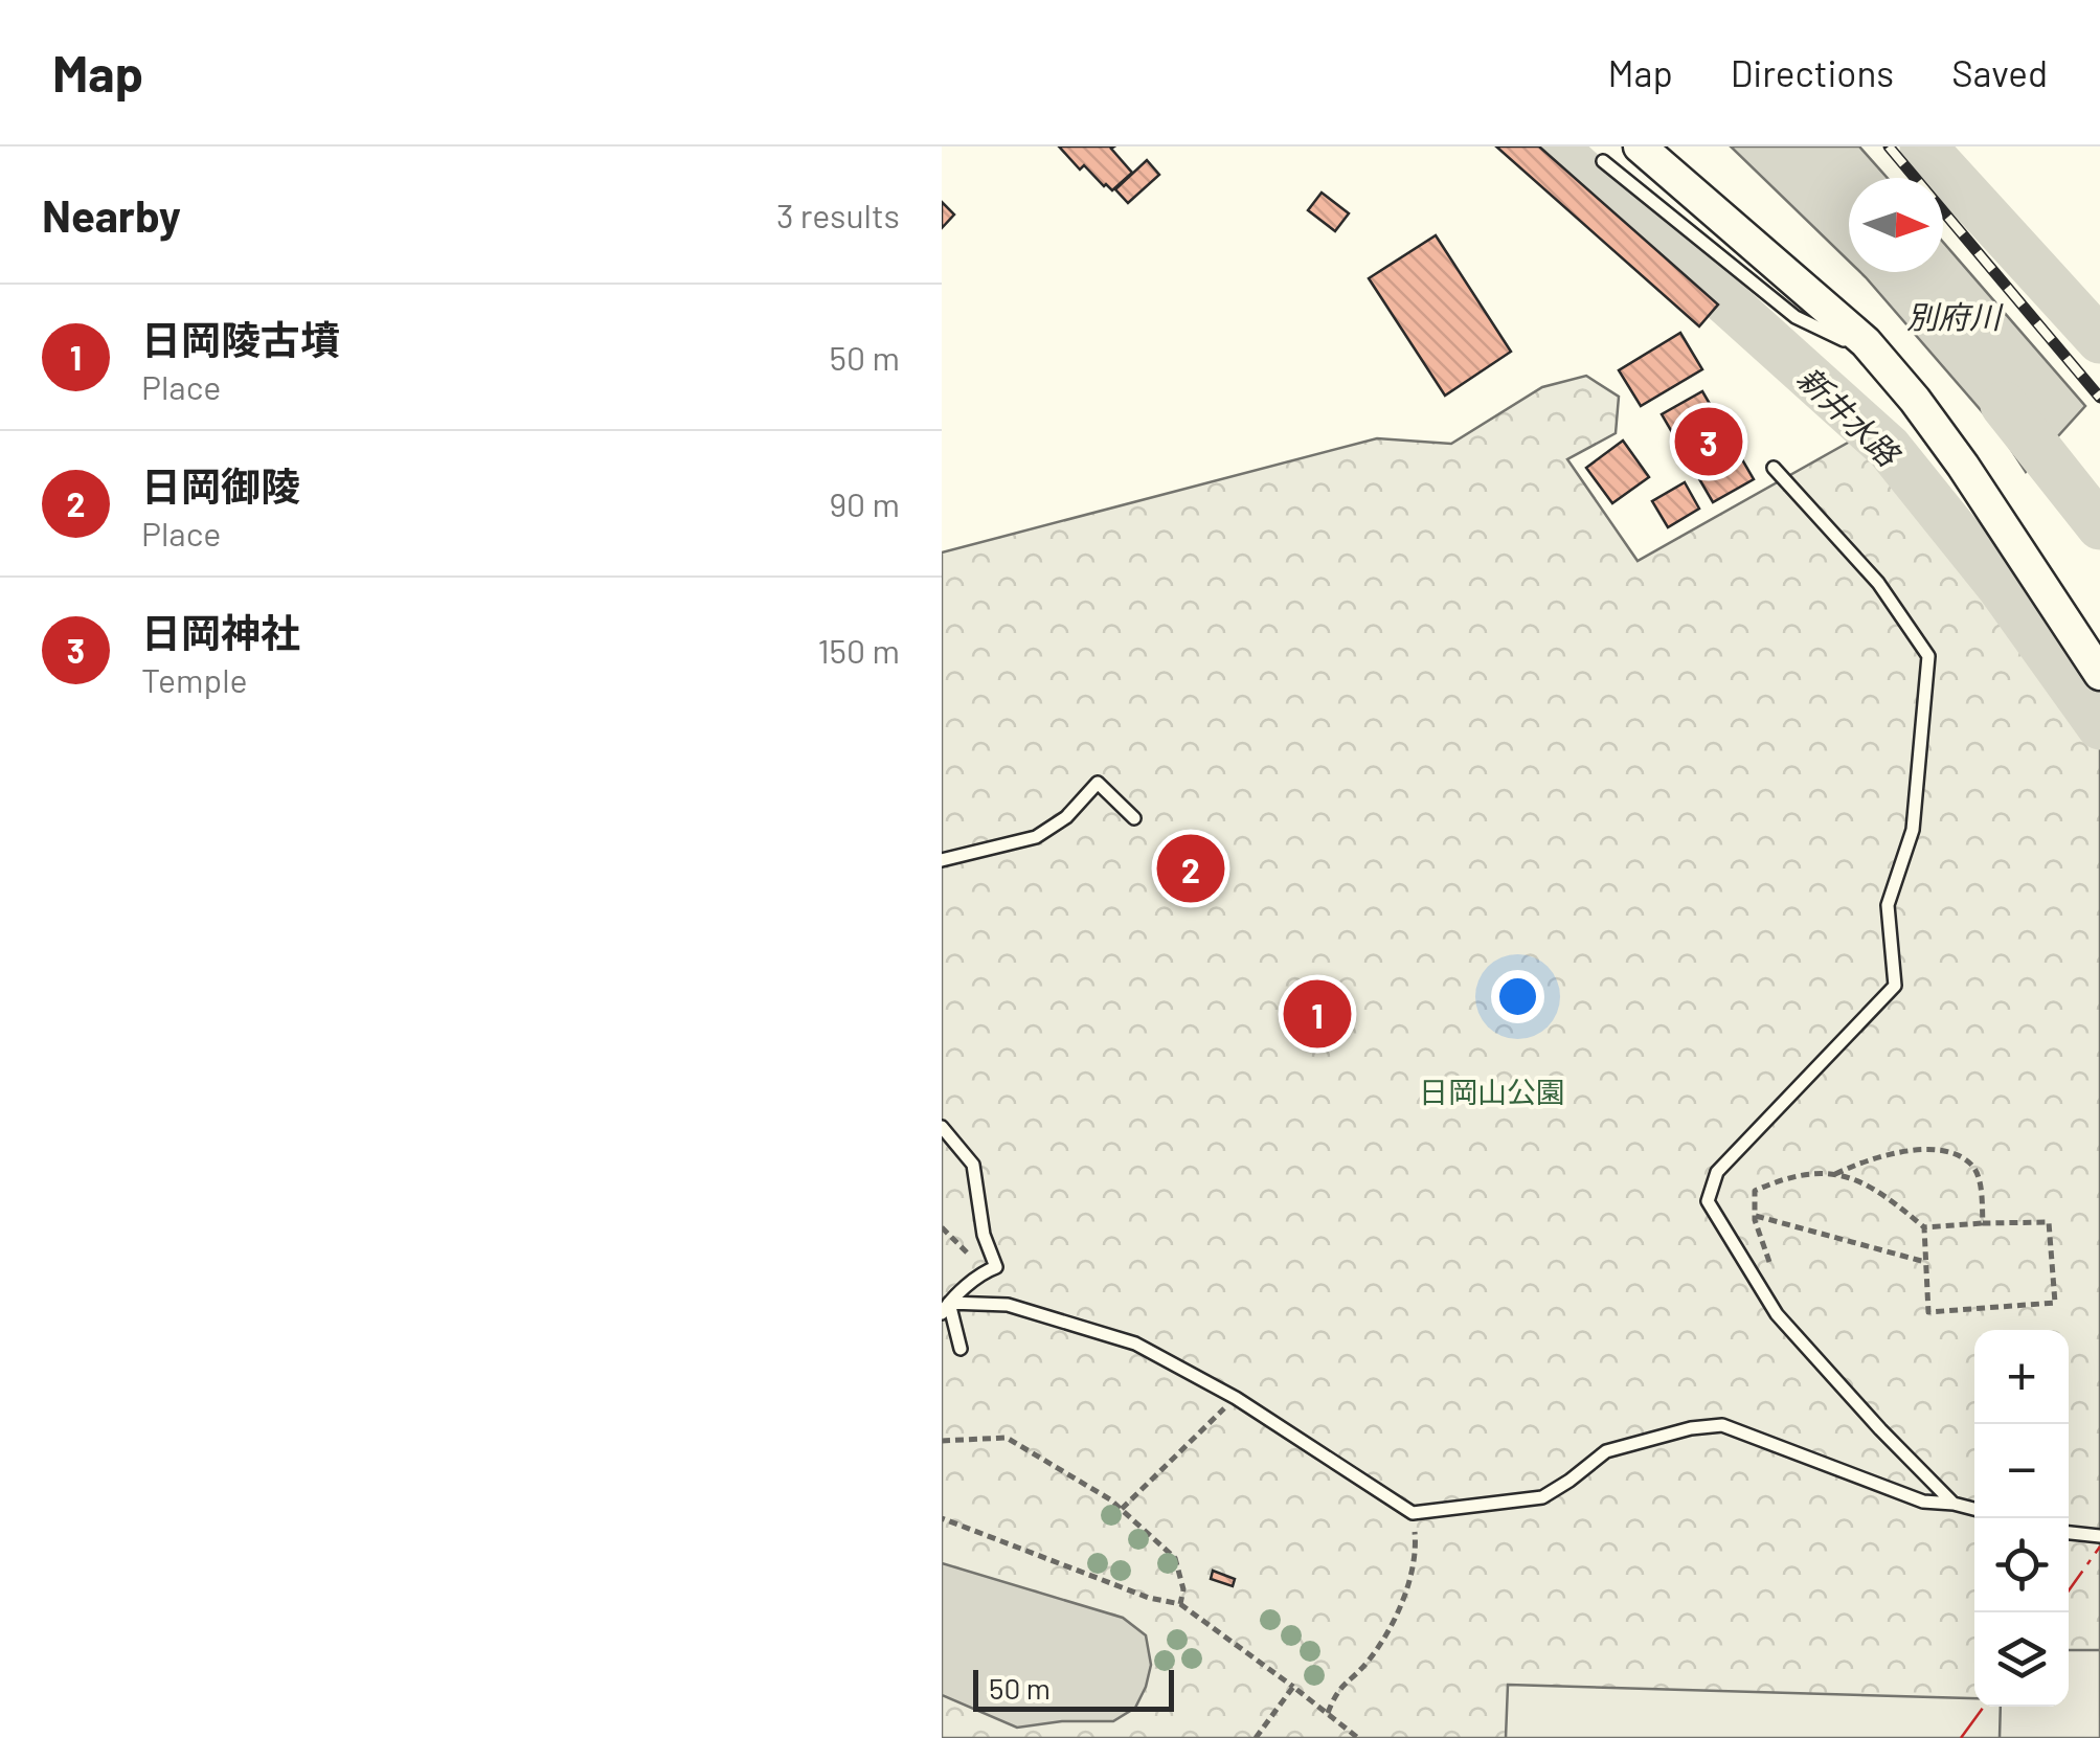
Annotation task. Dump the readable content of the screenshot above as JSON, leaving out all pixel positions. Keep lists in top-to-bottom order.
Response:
{
  "water": ["別府川", "新井水路"],
  "parks": ["日岡山公園"],
  "scale_bar": "50 m",
  "north": "right",
  "page": {
    "header": "Map",
    "nav": ["Map", "Directions", "Saved"],
    "heading": ["Nearby", "3 results"],
    "list": [
      {
        "mark": "1",
        "name": "日岡陵古墳",
        "note": "Place",
        "value": "50 m"
      },
      {
        "mark": "2",
        "name": "日岡御陵",
        "note": "Place",
        "value": "90 m"
      },
      {
        "mark": "3",
        "name": "日岡神社",
        "note": "Temple",
        "value": "150 m"
      }
    ],
    "pins": ["3", "2", "1"],
    "map_buttons": ["+", "−"],
    "scale": "50 m"
  }
}
